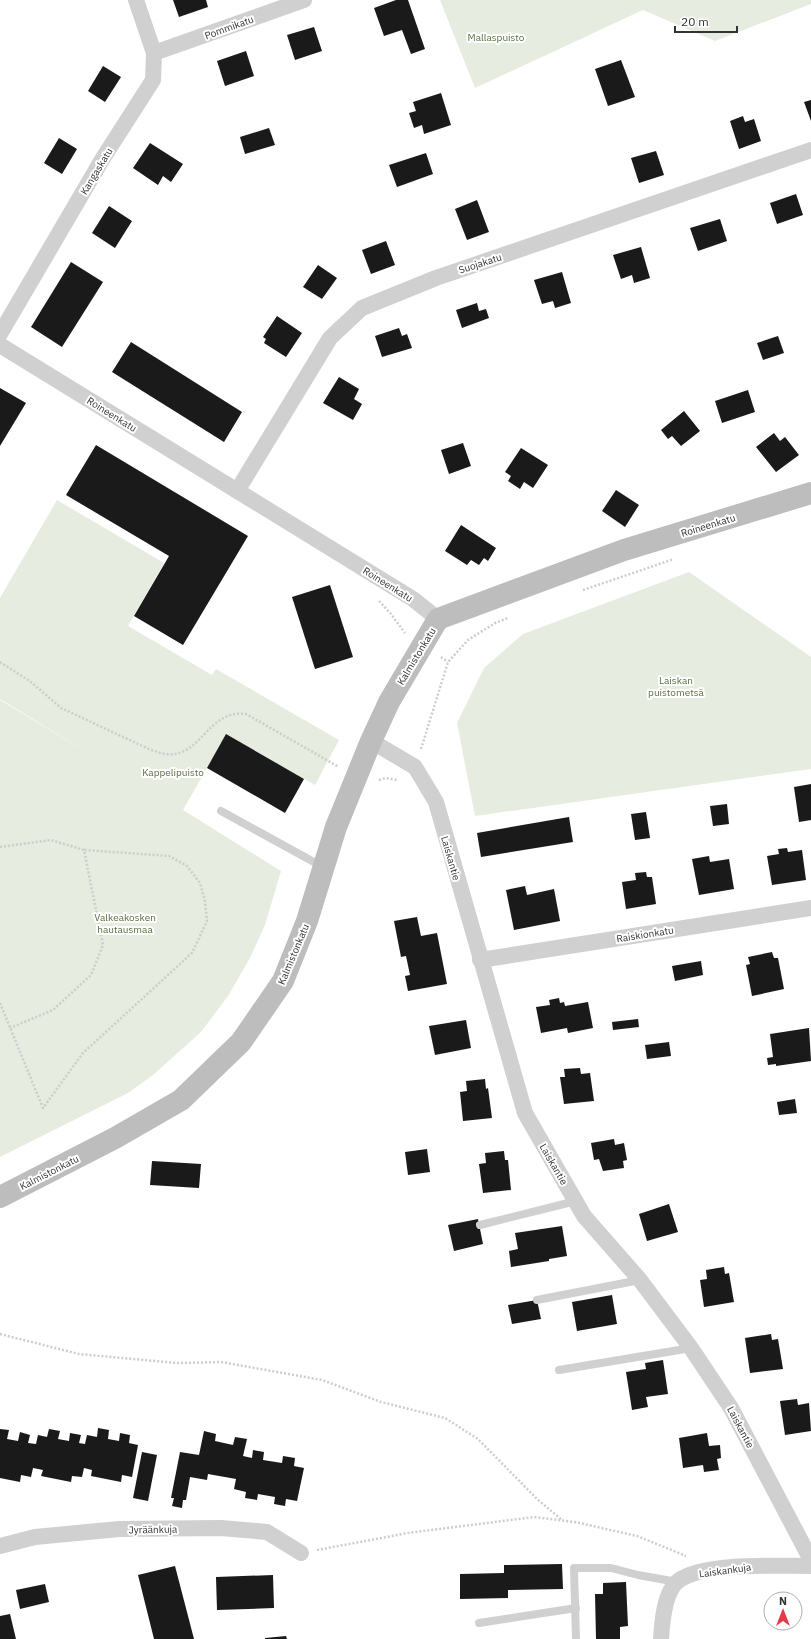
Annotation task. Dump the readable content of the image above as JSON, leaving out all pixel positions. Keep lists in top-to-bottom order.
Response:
{
  "streets": {
    "street": [
      "Pommikatu",
      "Kangaskatu",
      "Suojakatu",
      "Roineenkatu",
      "Kalmistonkatu",
      "Laiskantie",
      "Raiskionkatu",
      "Jyräänkuja",
      "Laiskankuja"
    ]
  },
  "crossings": [
    ["Pommikatu", "Kangaskatu"],
    ["Suojakatu", "Roineenkatu"],
    ["Roineenkatu", "Kalmistonkatu"],
    ["Kalmistonkatu", "Laiskantie"],
    ["Laiskantie", "Raiskionkatu"]
  ],
  "parks": [
    "Mallaspuisto",
    "Laiskan puistometsä",
    "Kappelipuisto",
    "Valkeakosken hautausmaa"
  ],
  "scale_bar": "20 m",
  "north": "top"
}
